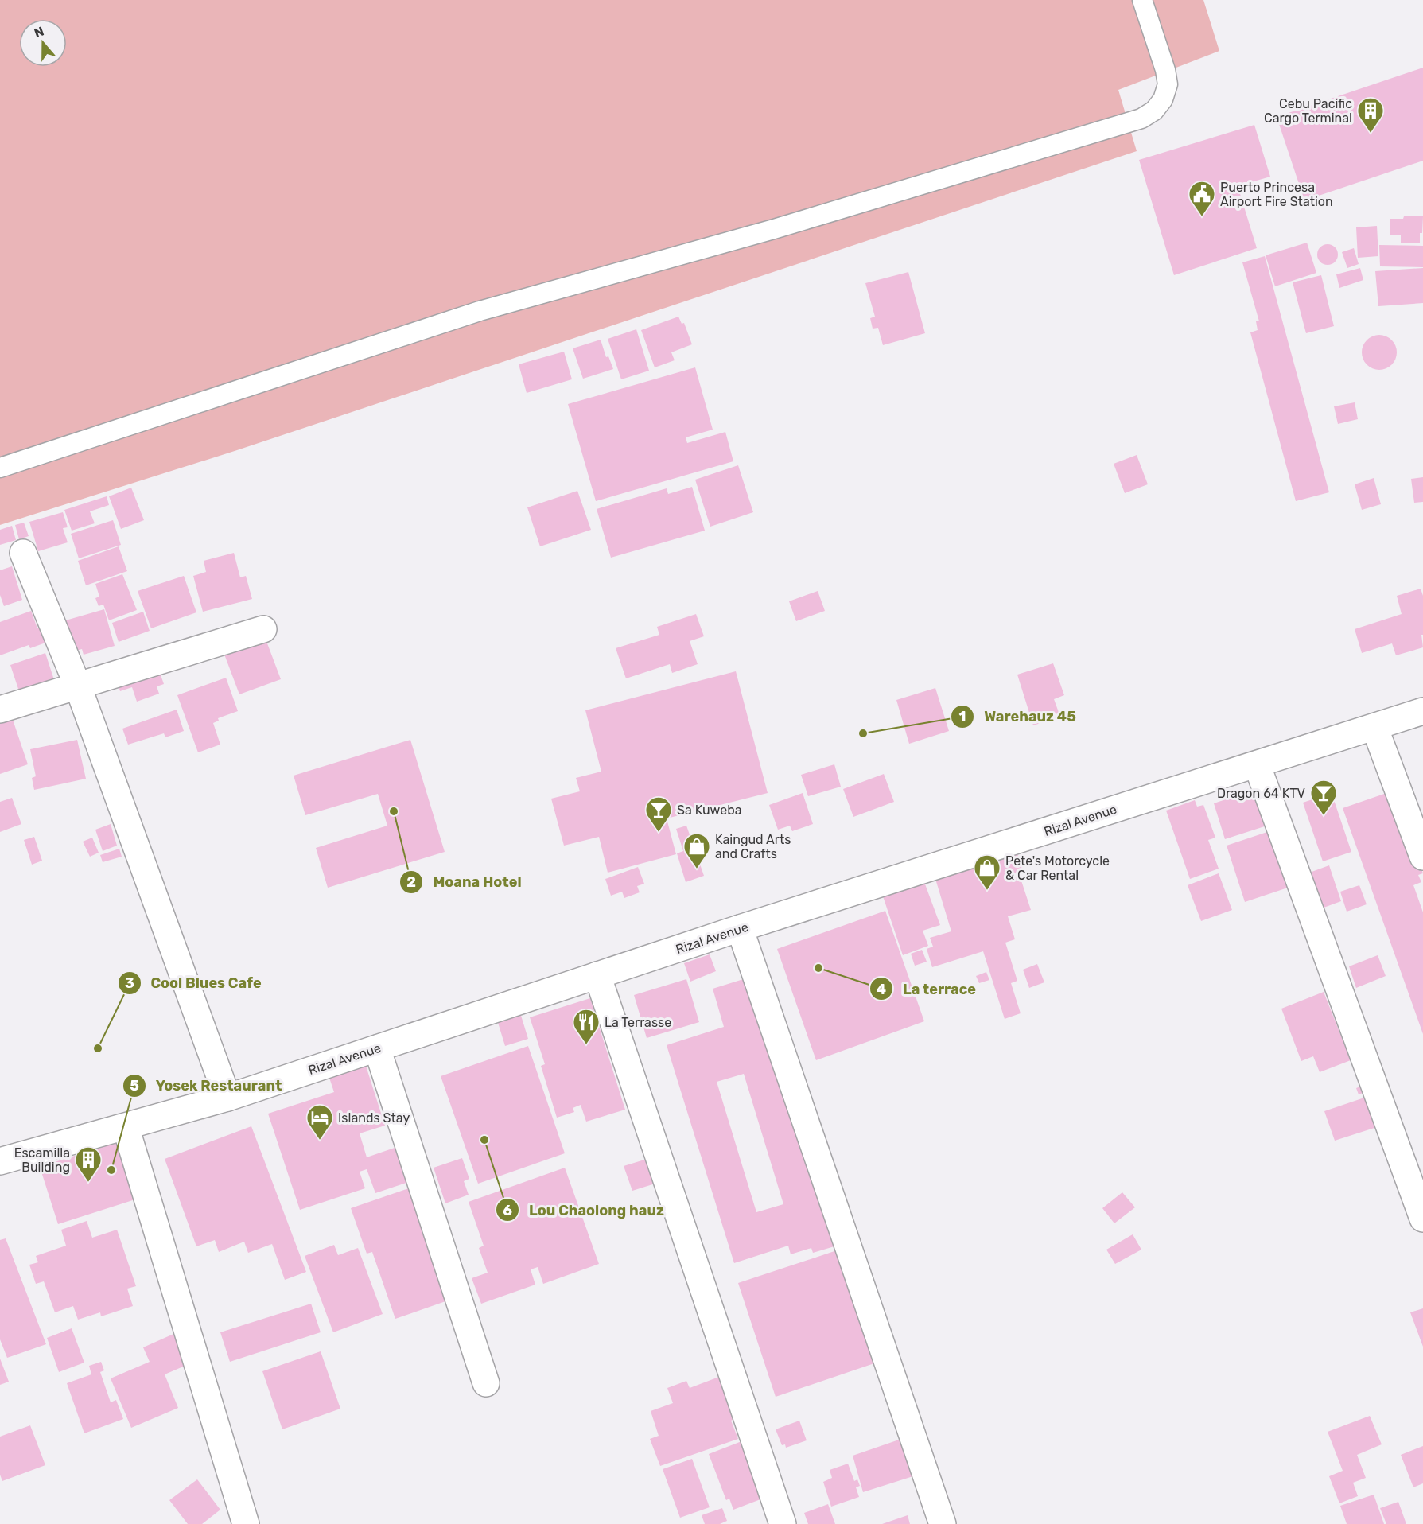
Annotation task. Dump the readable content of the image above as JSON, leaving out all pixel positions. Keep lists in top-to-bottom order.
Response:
{
  "streets": {
    "street": ["Rizal Avenue"]
  },
  "places": {
    "building": ["Cebu Pacific Cargo Terminal", "Escamilla Building"],
    "public building": ["Puerto Princesa Airport Fire Station"],
    "other": [
      "Warehauz 45",
      "Moana Hotel",
      "La terrace",
      "Cool Blues Cafe",
      "Lou Chaolong hauz",
      "Yosek Restaurant"
    ],
    "bar": ["Dragon 64 KTV", "Sa Kuweba"],
    "shop": ["Kaingud Arts and Crafts", "Pete's Motorcycle & Car Rental"],
    "restaurant": ["La Terrasse"],
    "hotel": ["Islands Stay"]
  },
  "north": "top"
}
